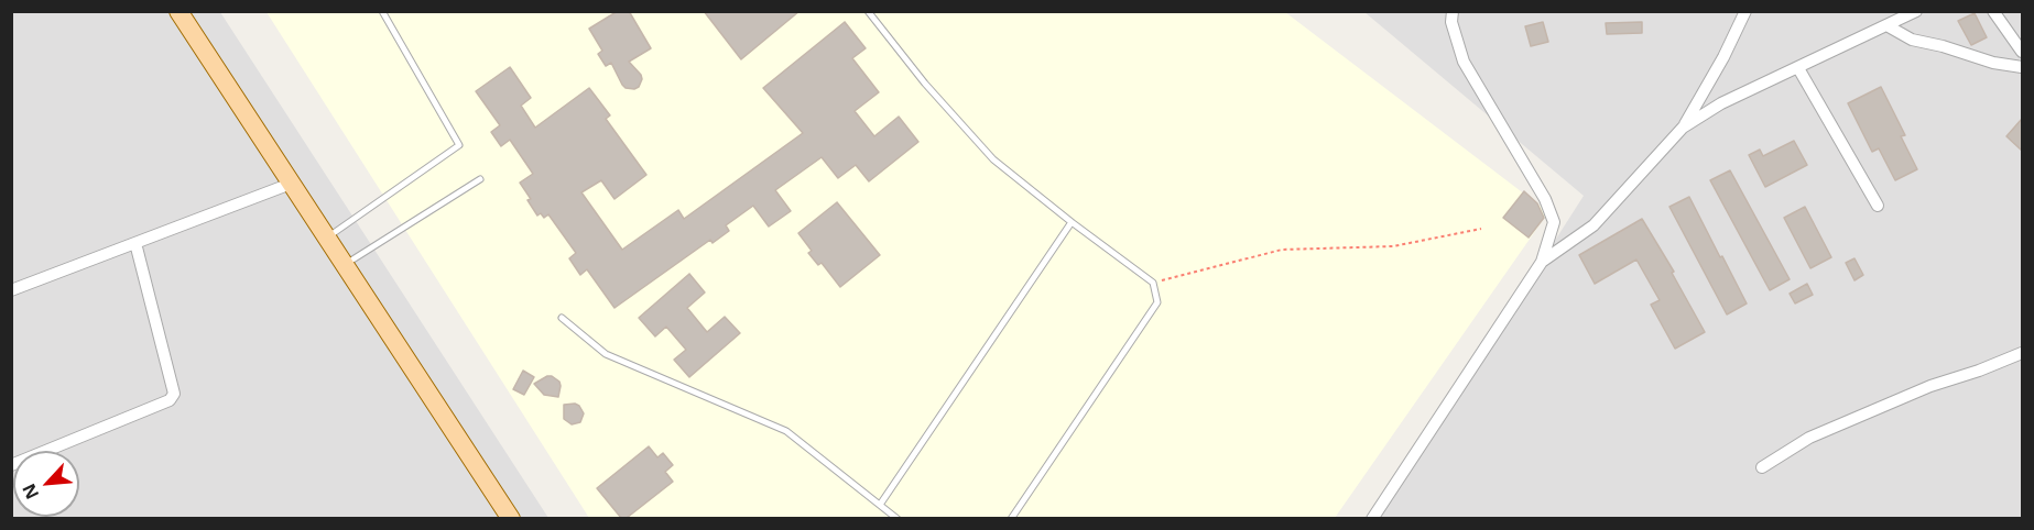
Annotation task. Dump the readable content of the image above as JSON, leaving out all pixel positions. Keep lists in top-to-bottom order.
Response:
{
  "north": "bottom left"
}
